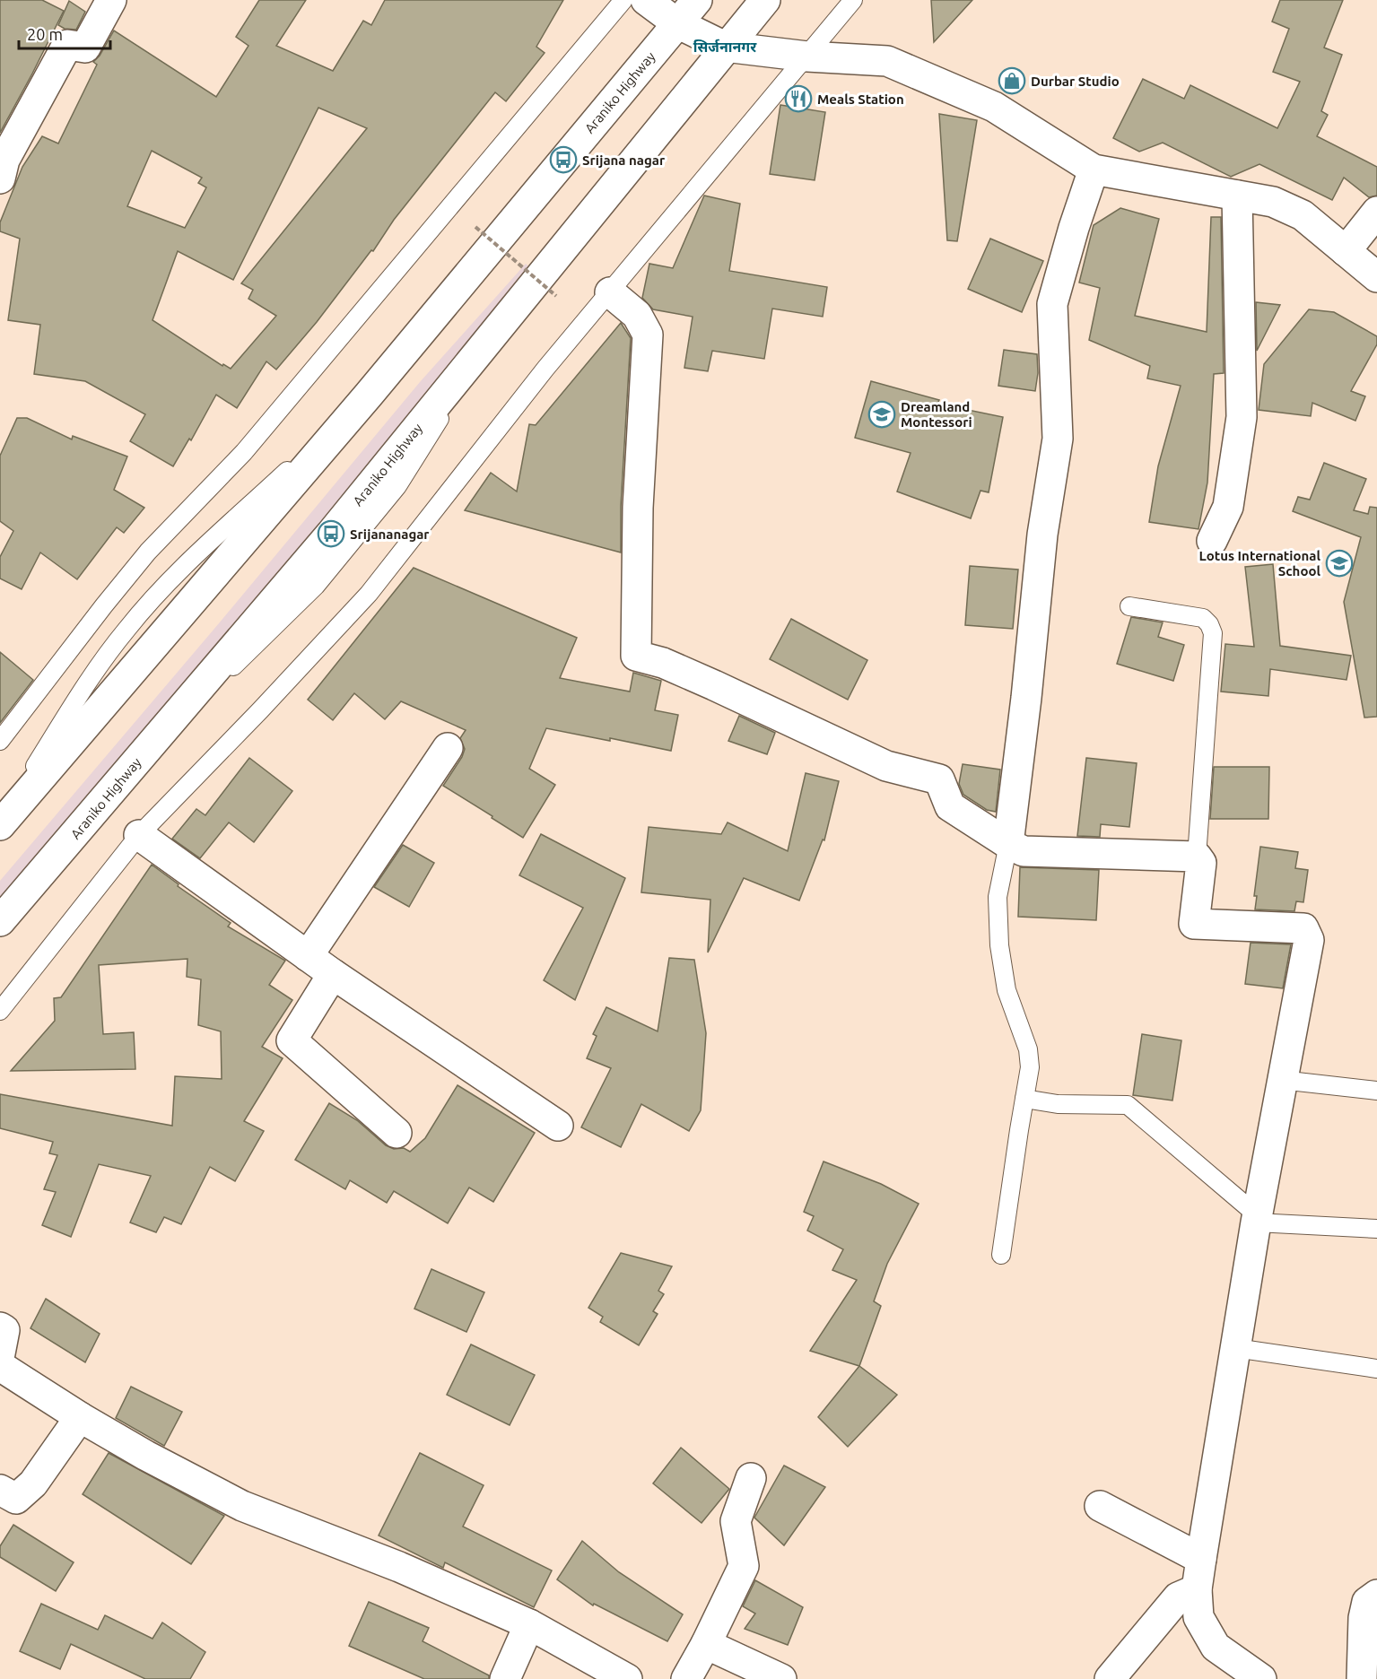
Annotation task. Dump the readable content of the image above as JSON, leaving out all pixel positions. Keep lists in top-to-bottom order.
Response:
{
  "streets": {
    "main road": ["Araniko Highway"]
  },
  "districts": ["सिर्जनानगर"],
  "places": {
    "shop": ["Durbar Studio"],
    "restaurant": ["Meals Station"],
    "bus stop": ["Srijana nagar", "Srijananagar"],
    "school or university": ["Dreamland Montessori", "Lotus International School"]
  },
  "scale_bar": "20 m"
}
